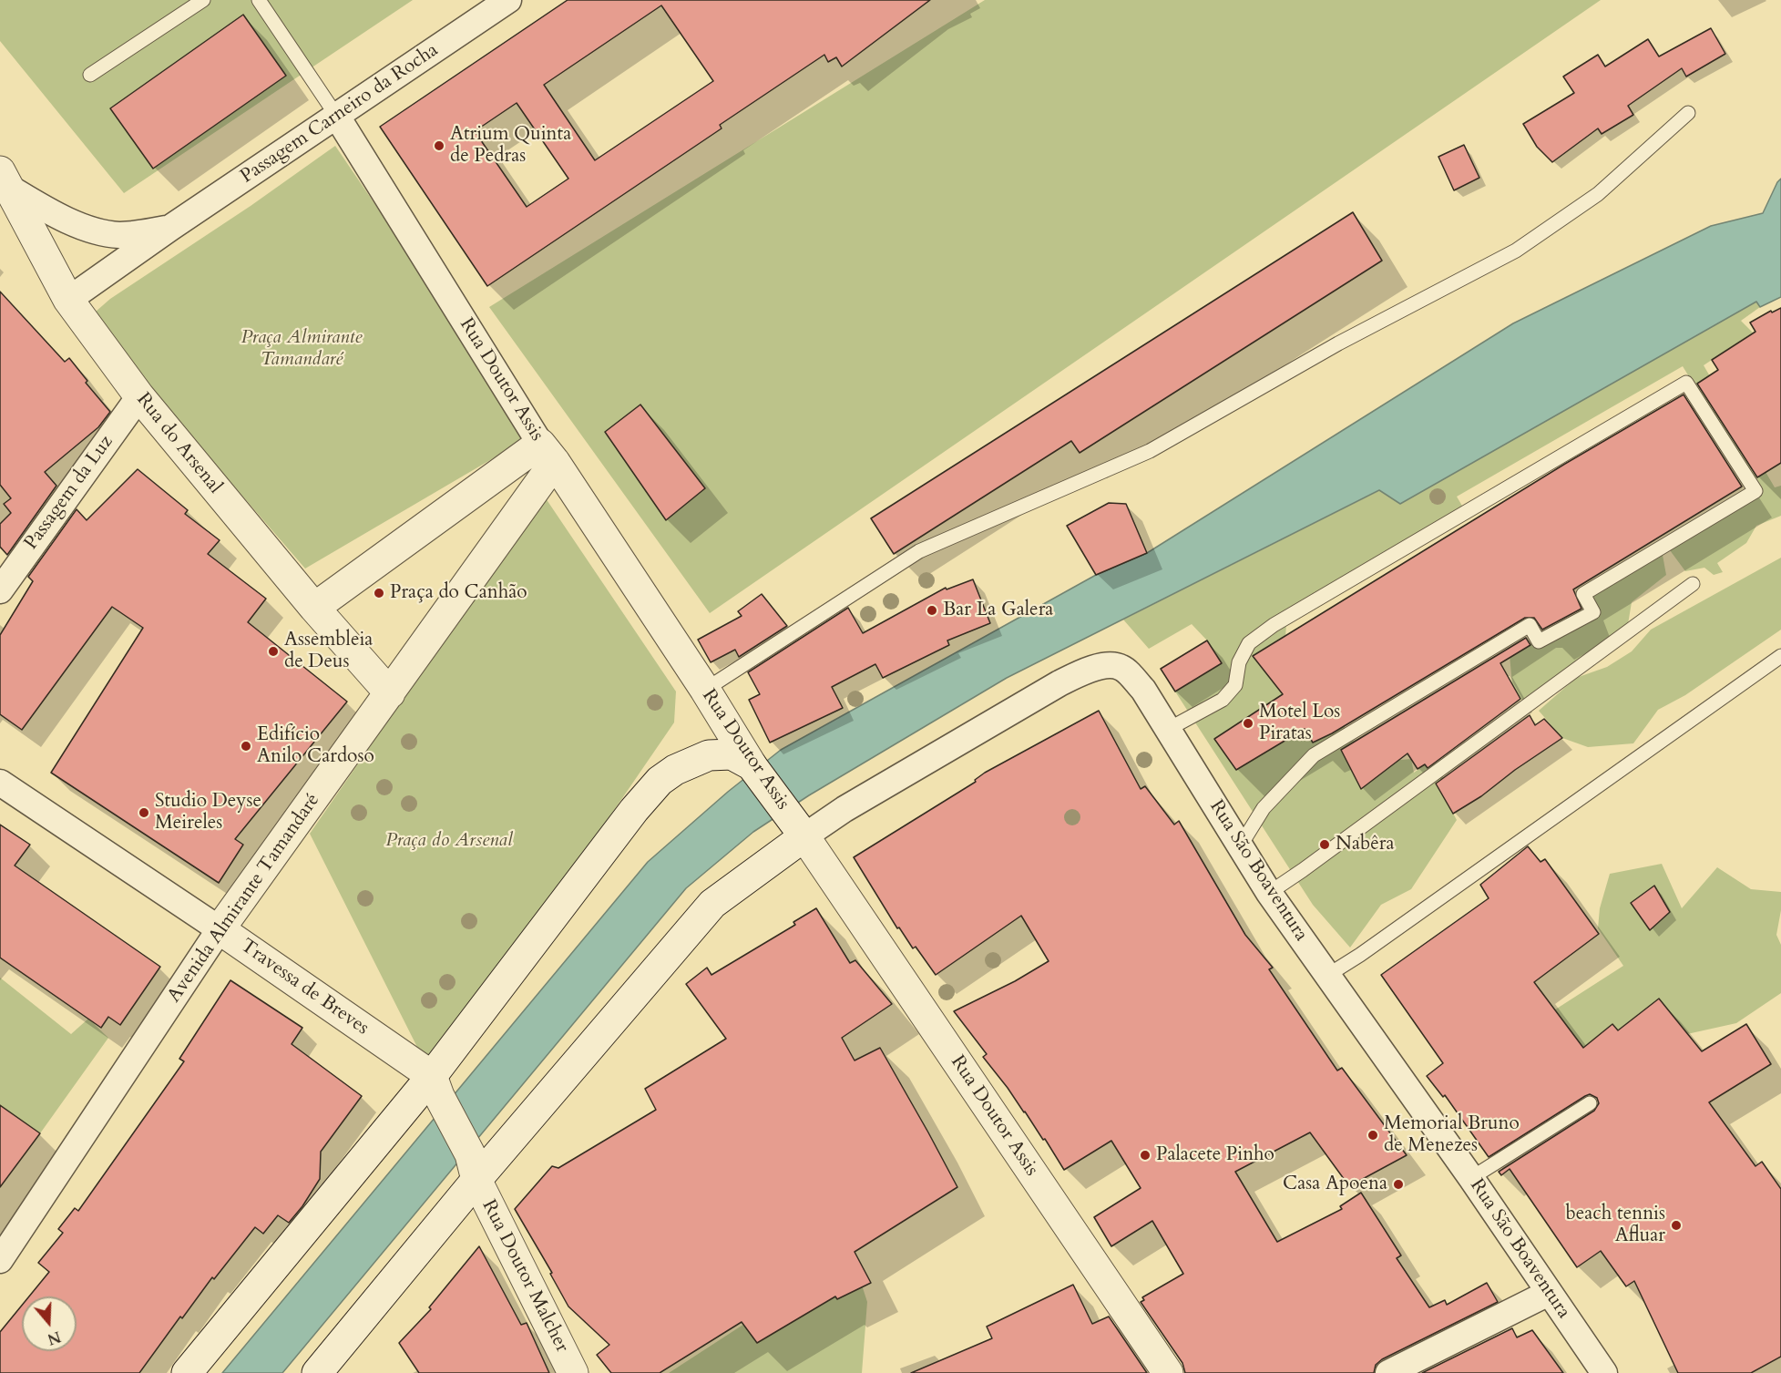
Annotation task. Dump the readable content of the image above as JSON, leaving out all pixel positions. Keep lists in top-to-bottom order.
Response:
{
  "streets": {
    "street": [
      "Passagem Carneiro da Rocha",
      "Rua Doutor Assis",
      "Rua do Arsenal",
      "Passagem da Luz",
      "Rua São Boaventura",
      "Avenida Almirante Tamandaré",
      "Travessa de Breves",
      "Rua Doutor Malcher"
    ]
  },
  "crossings": [
    ["Passagem Carneiro da Rocha", "Rua Doutor Assis"],
    ["Passagem Carneiro da Rocha", "Rua do Arsenal"],
    ["Rua Doutor Assis", "Rua São Boaventura"],
    ["Rua Doutor Assis", "Avenida Almirante Tamandaré"],
    ["Rua do Arsenal", "Passagem da Luz"],
    ["Rua do Arsenal", "Avenida Almirante Tamandaré"],
    ["Avenida Almirante Tamandaré", "Travessa de Breves"],
    ["Travessa de Breves", "Rua Doutor Malcher"]
  ],
  "parks": ["Praça Almirante Tamandaré", "Praça do Arsenal"],
  "places": [
    "Atrium Quinta de Pedras",
    "Praça do Canhão",
    "Bar La Galera",
    "Assembleia de Deus",
    "Motel Los Piratas",
    "Edifício Anilo Cardoso",
    "Studio Deyse Meireles",
    "Nabêra",
    "Memorial Bruno de Menezes",
    "Palacete Pinho",
    "Casa Apoena",
    "beach tennis Afluar"
  ],
  "north": "bottom"
}
